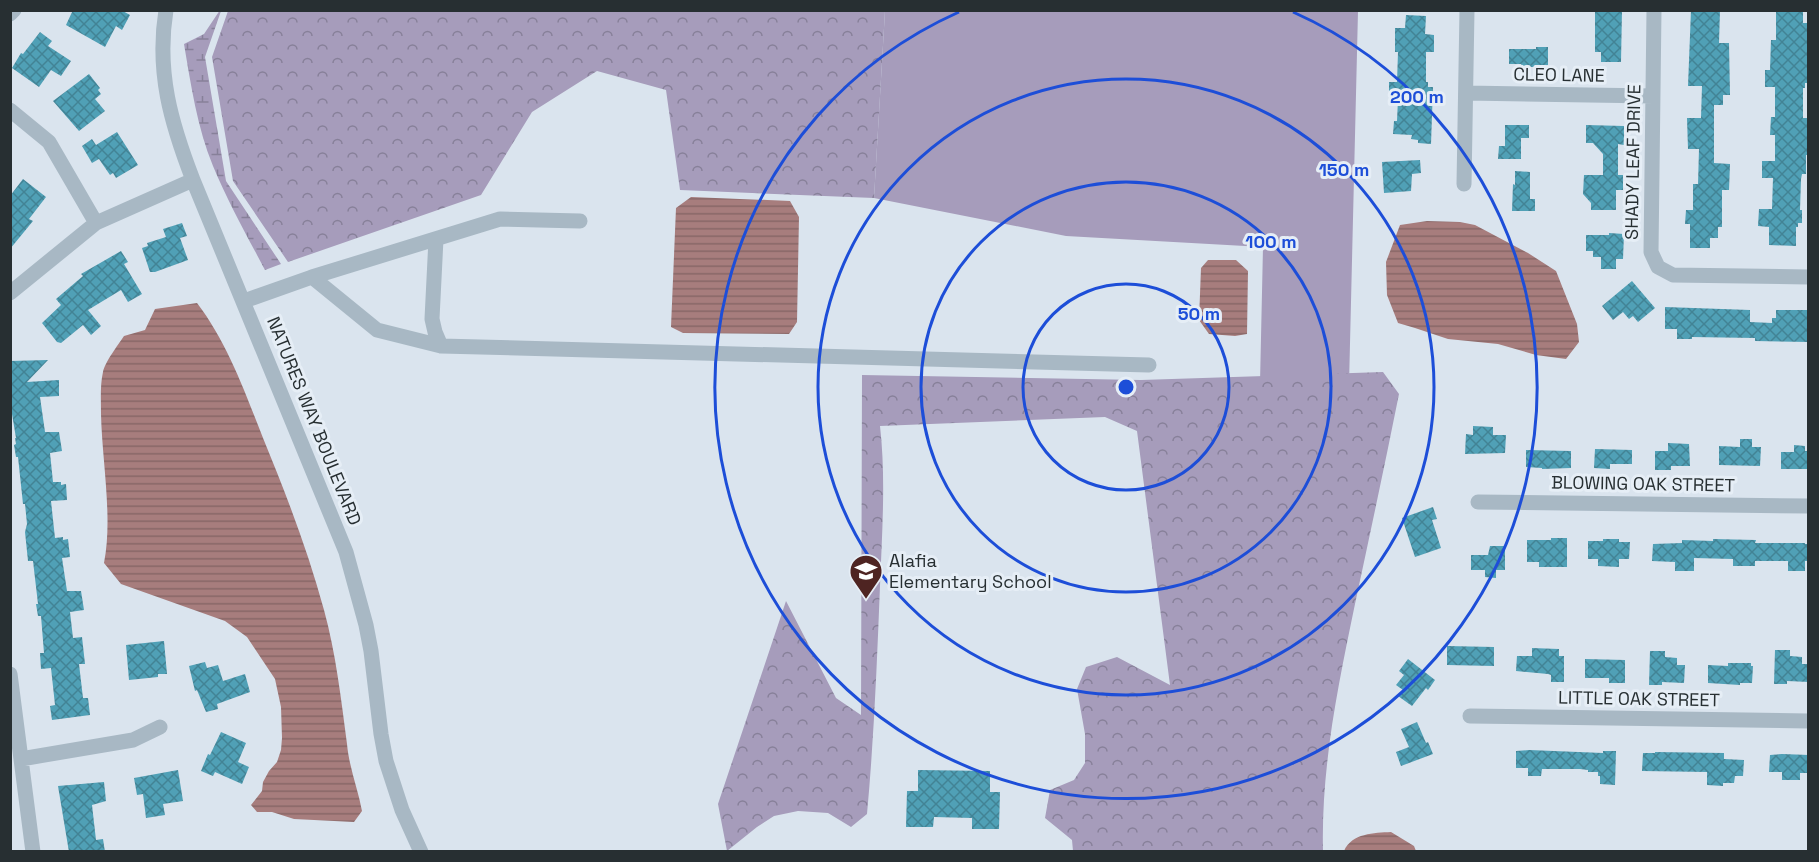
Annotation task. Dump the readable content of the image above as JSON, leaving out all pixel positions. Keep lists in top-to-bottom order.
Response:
{
  "streets": {
    "street": [
      "CLEO LANE",
      "SHADY LEAF DRIVE",
      "NATURES WAY BOULEVARD",
      "BLOWING OAK STREET",
      "LITTLE OAK STREET"
    ]
  },
  "crossings": [
    ["CLEO LANE", "SHADY LEAF DRIVE"]
  ],
  "places": {
    "school or university": ["Alafia Elementary School"]
  },
  "rings": [
    "200 m",
    "150 m",
    "100 m",
    "50 m"
  ]
}
